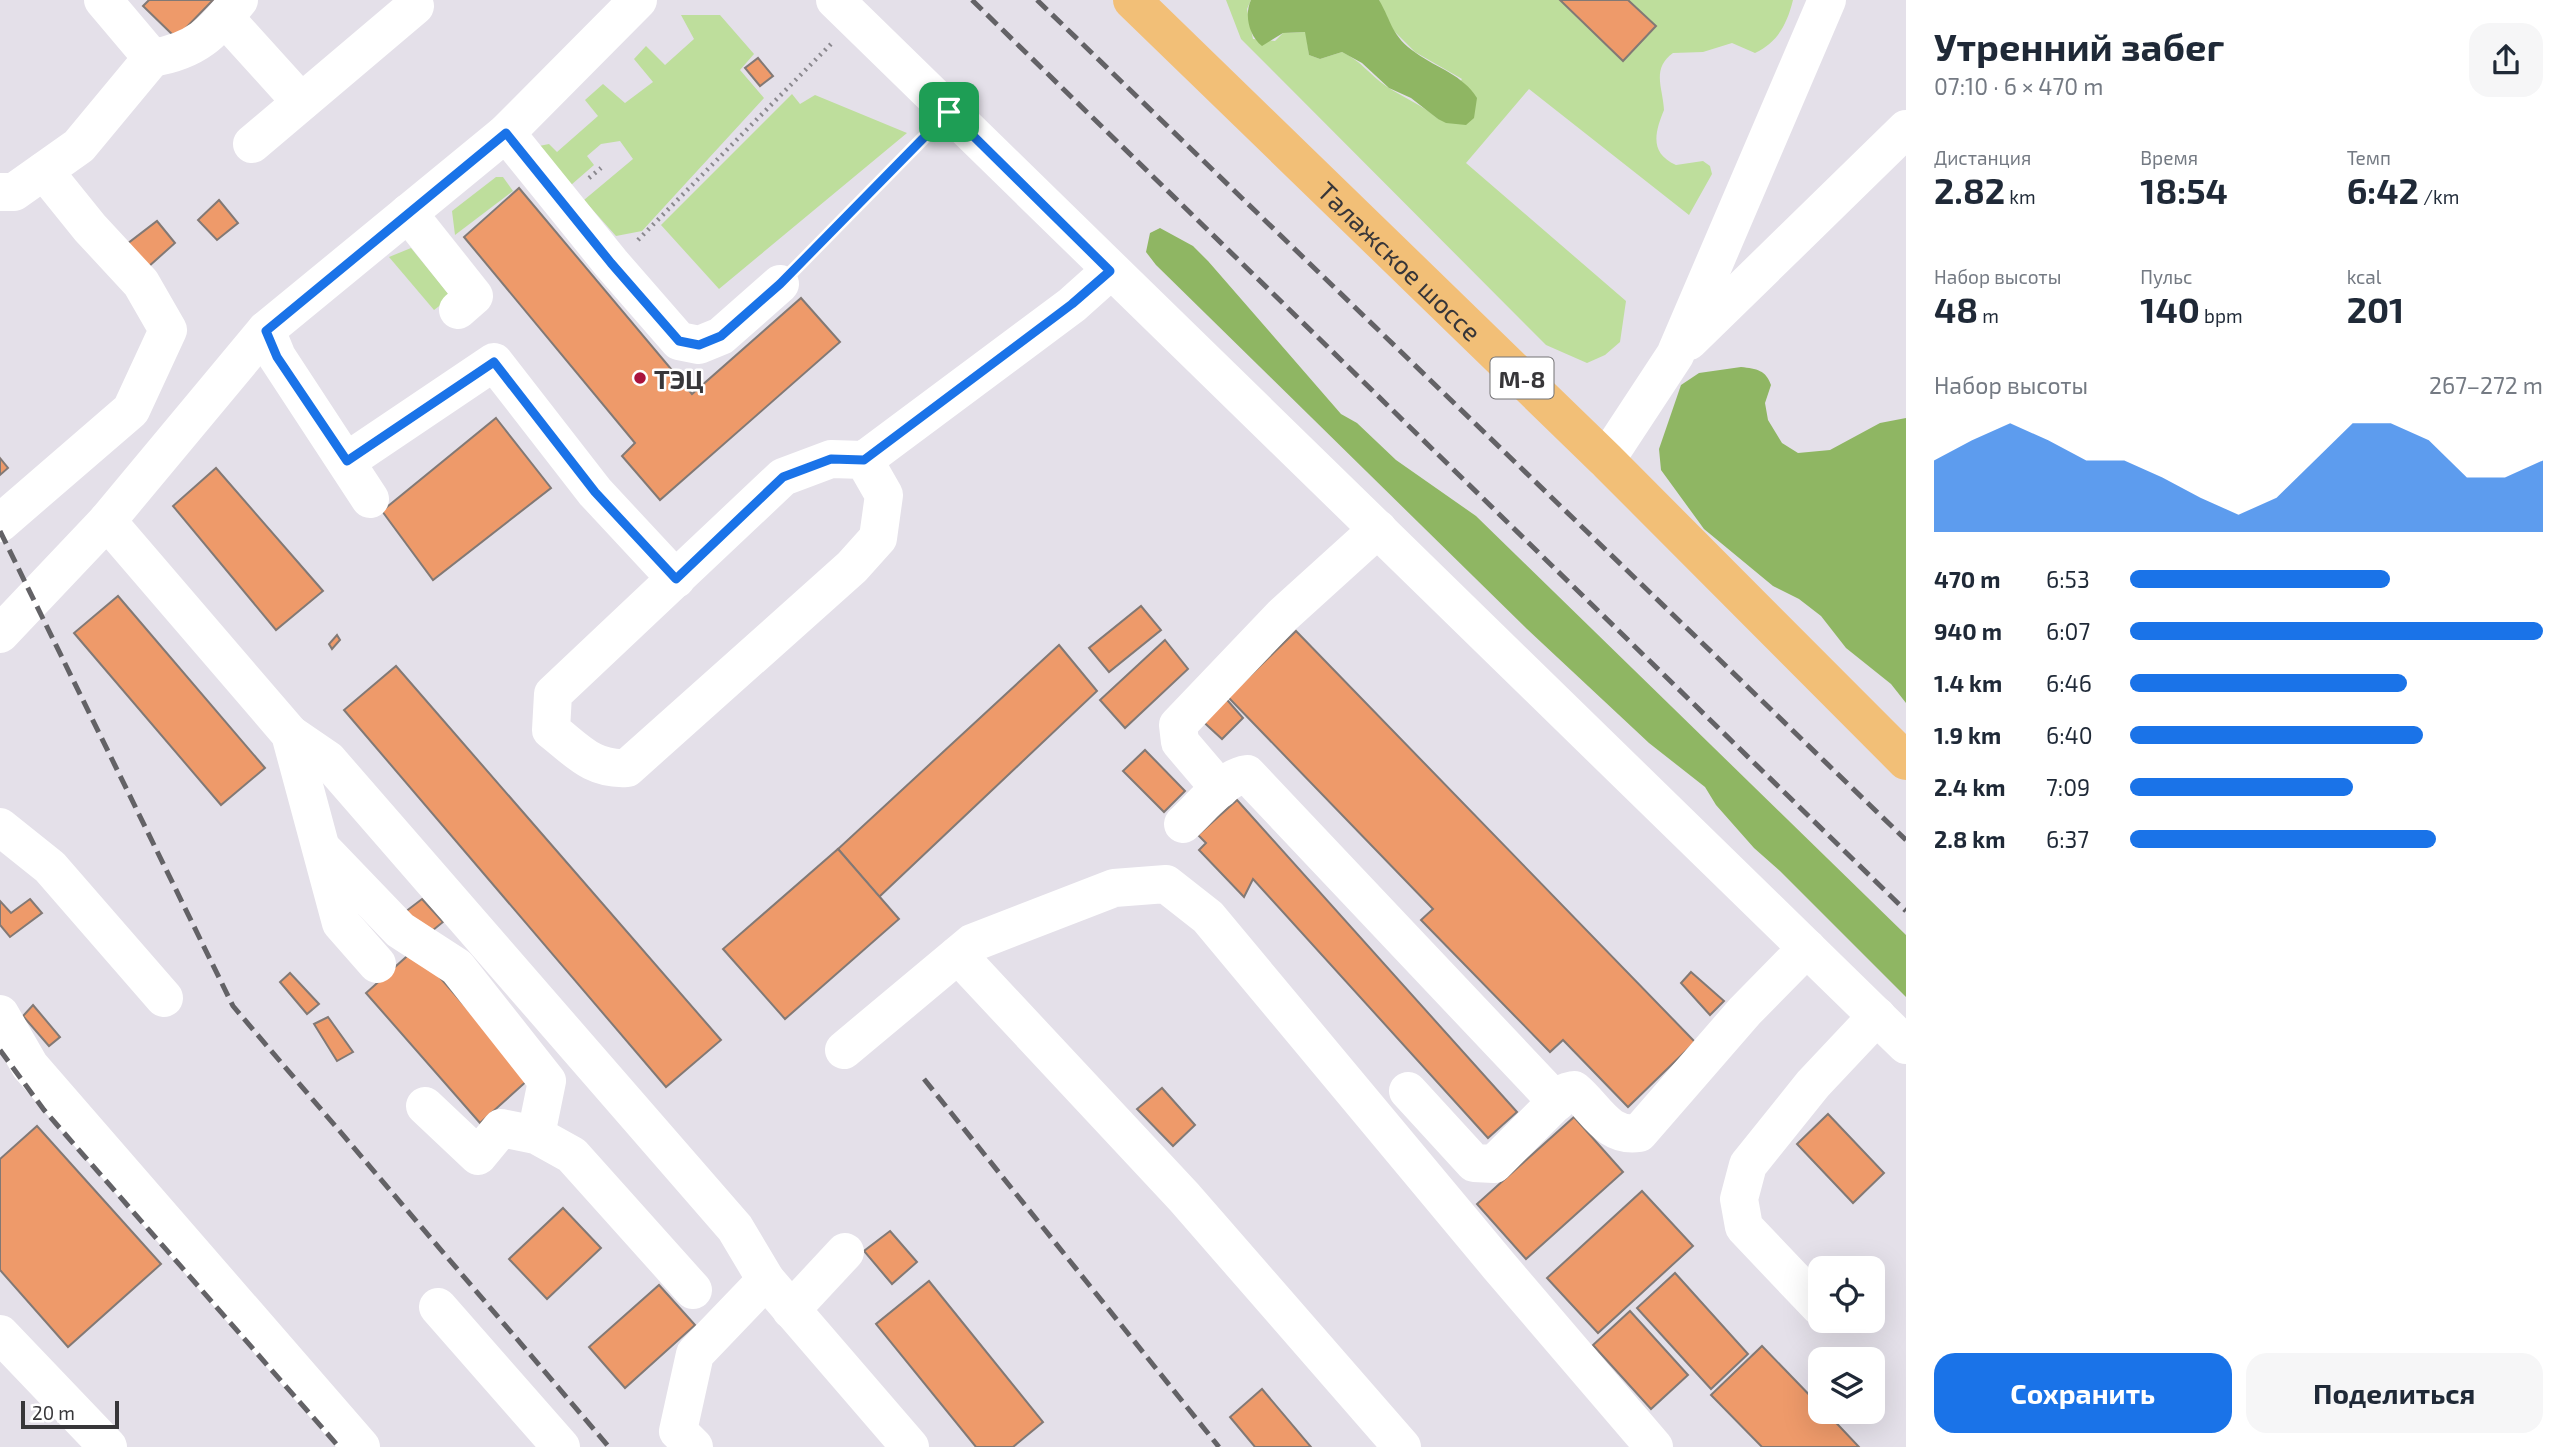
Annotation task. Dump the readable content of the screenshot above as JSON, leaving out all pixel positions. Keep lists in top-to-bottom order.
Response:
{
  "streets": {
    "main road": ["Талажское шоссе", "М-8"]
  },
  "places": ["ТЭЦ"],
  "scale_bar": "20 m",
  "page": {
    "heading": ["Утренний забег", "07:10 · 6 × 470 m"],
    "stats": [
      ["Дистанция", "2.82 km"],
      ["Время", "18:54"],
      ["Темп", "6:42 /km"],
      ["Набор высоты", "48 m"],
      ["Пульс", "140 bpm"],
      ["kcal", "201"]
    ],
    "chart": ["Набор высоты", "267–272 m"],
    "list": [
      {
        "name": "470 m",
        "note": "6:53"
      },
      {
        "name": "940 m",
        "note": "6:07"
      },
      {
        "name": "1.4 km",
        "note": "6:46"
      },
      {
        "name": "1.9 km",
        "note": "6:40"
      },
      {
        "name": "2.4 km",
        "note": "7:09"
      },
      {
        "name": "2.8 km",
        "note": "6:37"
      }
    ],
    "buttons": ["Сохранить", "Поделиться"],
    "scale": "20 m"
  }
}
